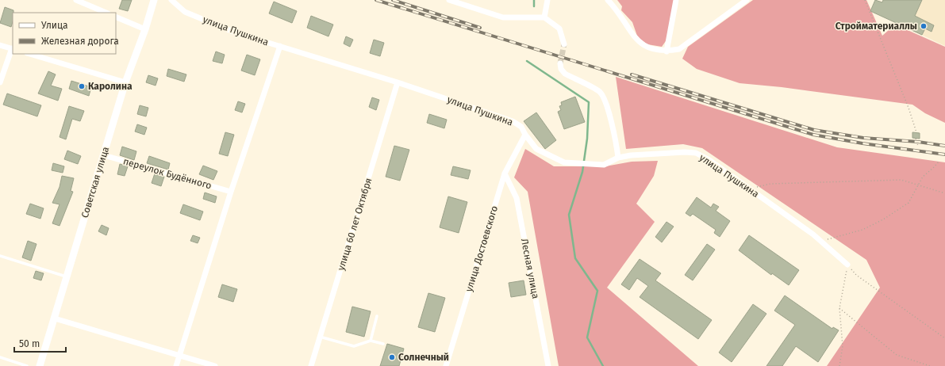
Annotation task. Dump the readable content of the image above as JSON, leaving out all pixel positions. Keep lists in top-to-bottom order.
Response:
{
  "streets": {
    "street": [
      "улица Пушкина",
      "переулок Будённого",
      "Советская улица",
      "улица 60 лет Октября",
      "улица Достоевского",
      "Лесная улица"
    ]
  },
  "crossings": [
    ["улица Пушкина", "улица 60 лет Октября"],
    ["улица Пушкина", "улица Достоевского"],
    ["переулок Будённого", "Советская улица"],
    ["улица Достоевского", "Лесная улица"]
  ],
  "places": ["Стройматериаллы", "Каролина", "Солнечный"],
  "legend": ["Улица", "Железная дорога"],
  "scale_bar": "50 m"
}
